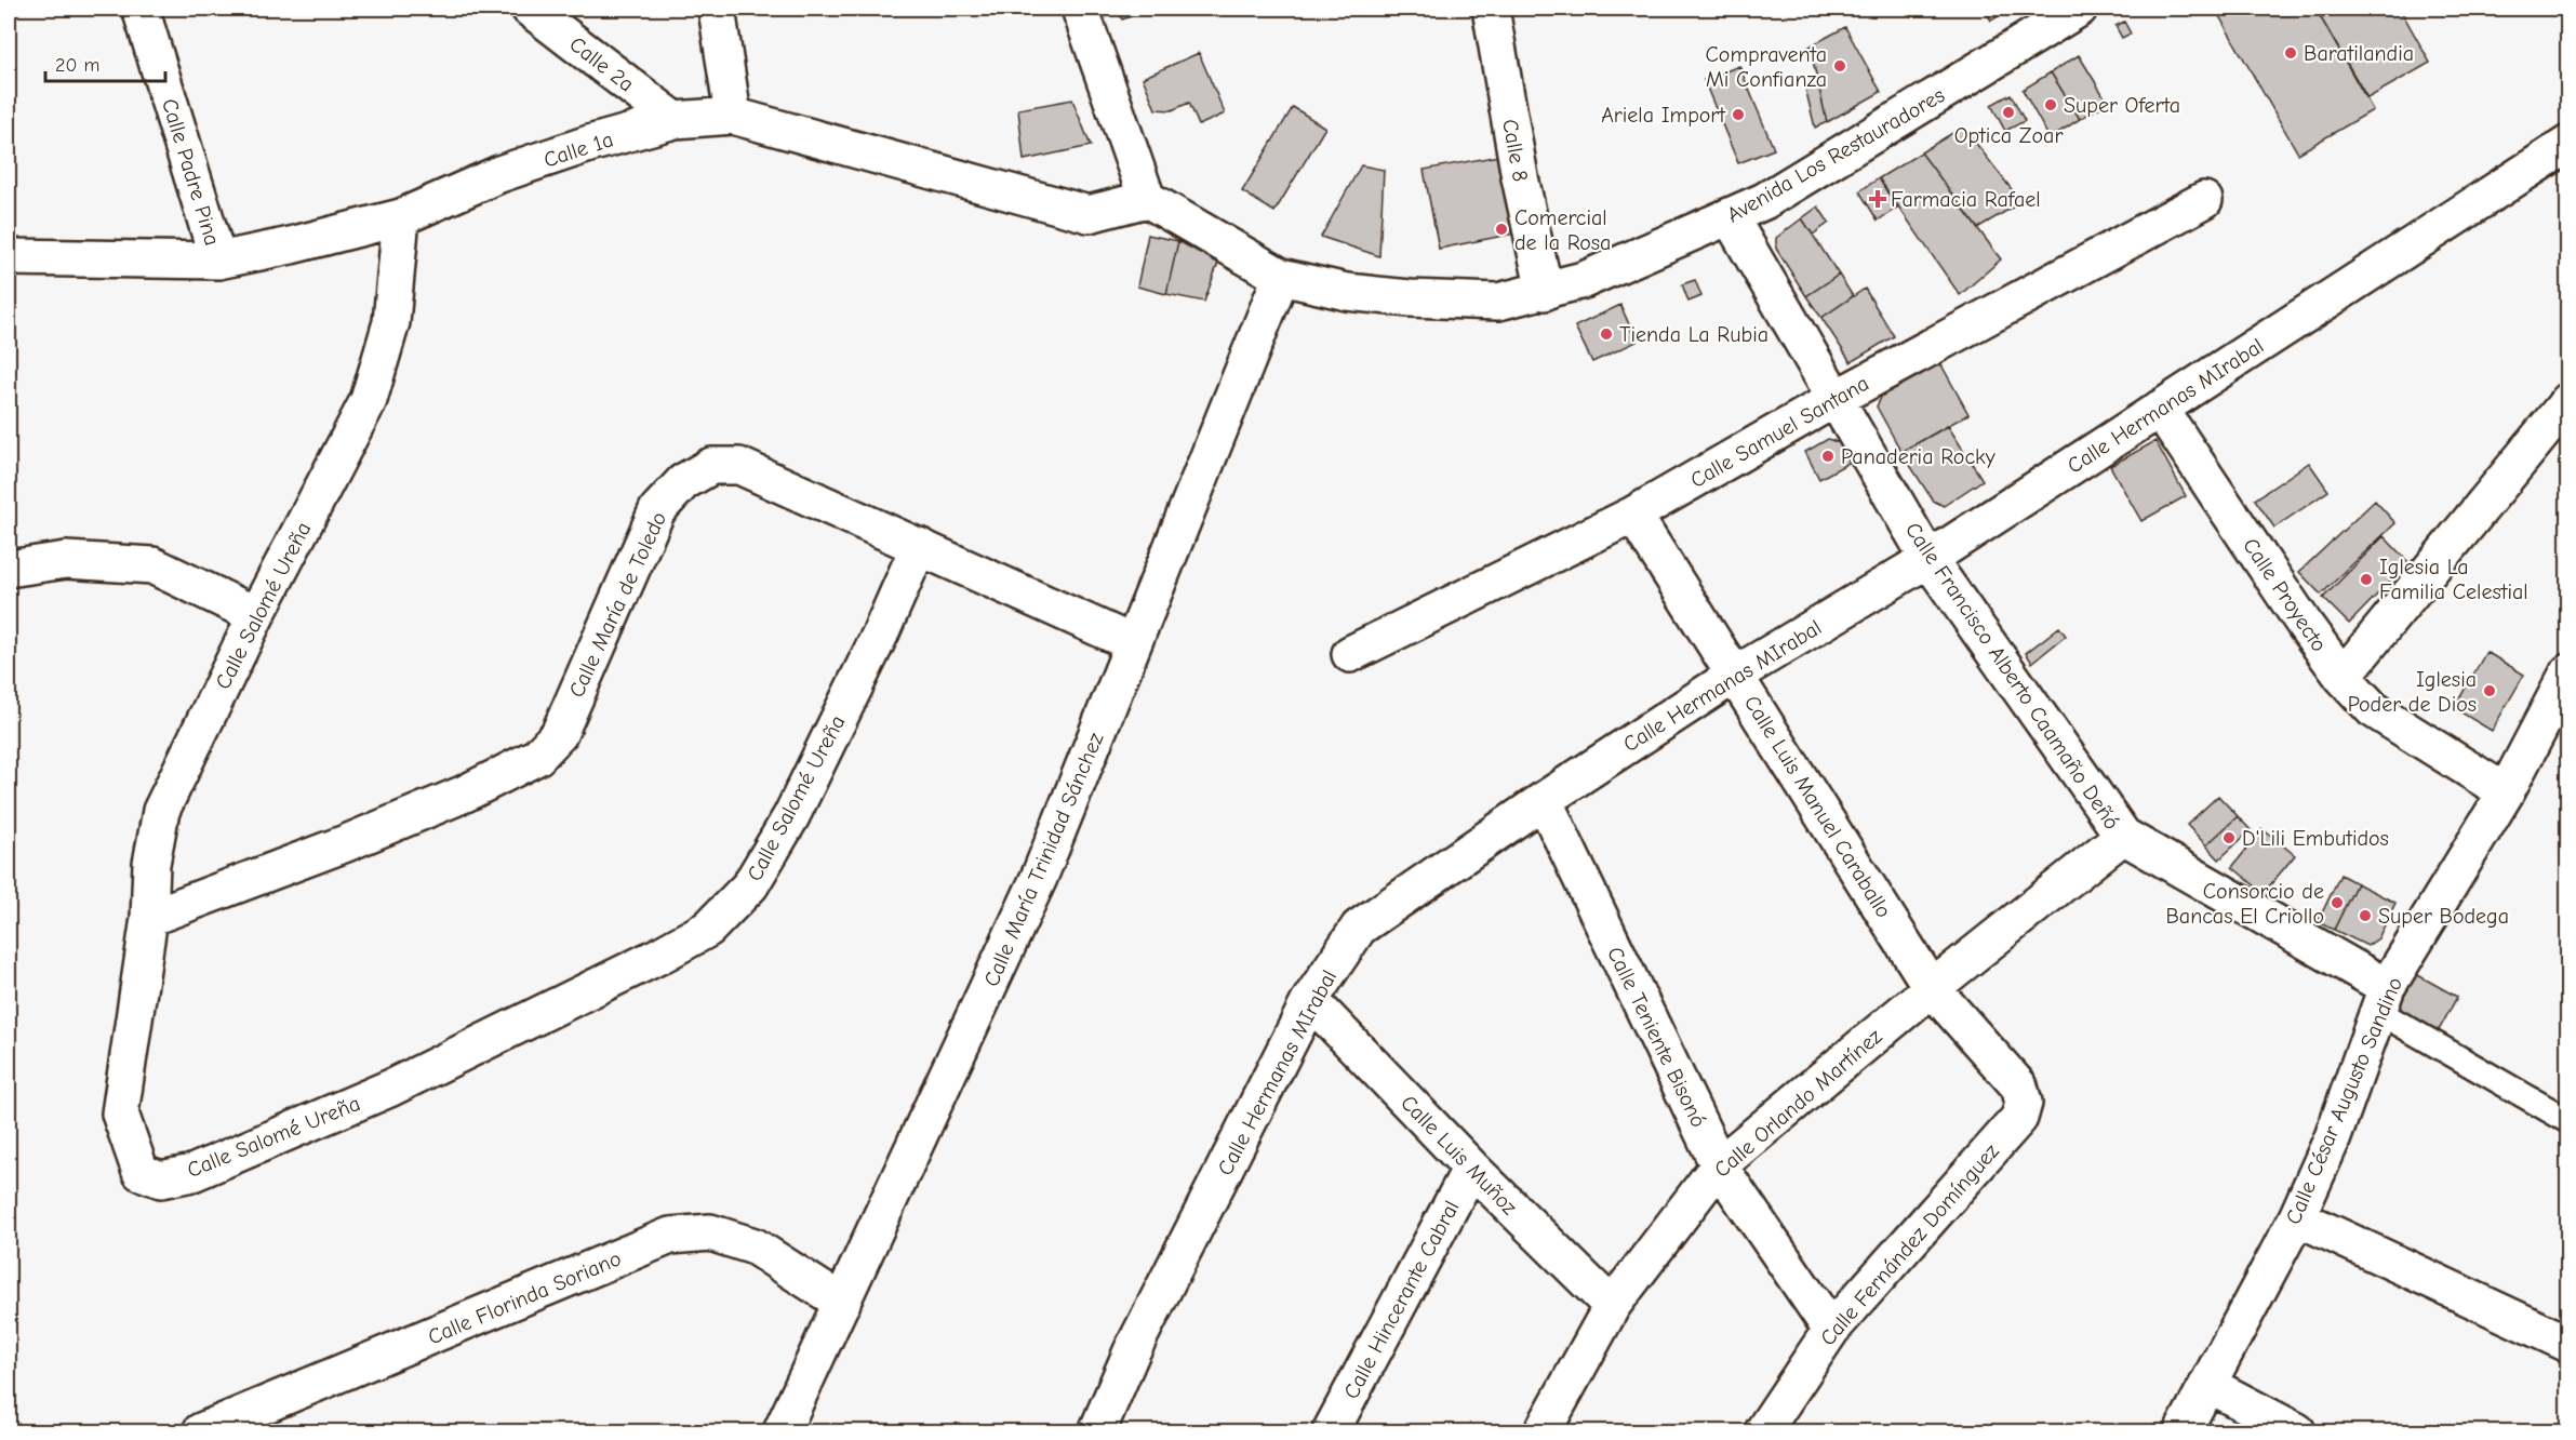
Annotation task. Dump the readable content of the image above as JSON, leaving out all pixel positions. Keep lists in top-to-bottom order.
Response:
{
  "streets": {
    "street": [
      "Calle 2a",
      "Calle 1a",
      "Calle 8",
      "Avenida Los Restauradores",
      "Calle Padre Pina",
      "Calle Hermanas MIrabal",
      "Calle Samuel Santana",
      "Calle Proyecto",
      "Calle María de Toledo",
      "Calle Salomé Ureña",
      "Calle Francisco Alberto Caamaño Deñó",
      "Calle Luis Manuel Caraballo",
      "Calle María Trinidad Sánchez",
      "Calle Teniente Bisonó",
      "Calle César Augusto Sandino",
      "Calle Orlando Martínez",
      "Calle Luis Muñoz",
      "Calle Fernández Domínguez",
      "Calle Florinda Soriano",
      "Calle Hincerante Cabral"
    ]
  },
  "crossings": [
    ["Calle 2a", "Calle 1a"],
    ["Calle 1a", "Avenida Los Restauradores"],
    ["Calle 1a", "Calle Padre Pina"],
    ["Calle 1a", "Calle Salomé Ureña"],
    ["Calle 8", "Avenida Los Restauradores"],
    ["Avenida Los Restauradores", "Calle Francisco Alberto Caamaño Deñó"],
    ["Avenida Los Restauradores", "Calle María Trinidad Sánchez"],
    ["Calle Hermanas MIrabal", "Calle Proyecto"],
    ["Calle Hermanas MIrabal", "Calle Francisco Alberto Caamaño Deñó"],
    ["Calle Hermanas MIrabal", "Calle Luis Manuel Caraballo"],
    ["Calle Hermanas MIrabal", "Calle Teniente Bisonó"],
    ["Calle Hermanas MIrabal", "Calle Luis Muñoz"],
    ["Calle Samuel Santana", "Calle Francisco Alberto Caamaño Deñó"],
    ["Calle Samuel Santana", "Calle Luis Manuel Caraballo"],
    ["Calle Proyecto", "Calle César Augusto Sandino"],
    ["Calle María de Toledo", "Calle Salomé Ureña"],
    ["Calle María de Toledo", "Calle María Trinidad Sánchez"],
    ["Calle Francisco Alberto Caamaño Deñó", "Calle César Augusto Sandino"],
    ["Calle Francisco Alberto Caamaño Deñó", "Calle Orlando Martínez"],
    ["Calle Luis Manuel Caraballo", "Calle Orlando Martínez"],
    ["Calle Luis Manuel Caraballo", "Calle Fernández Domínguez"],
    ["Calle María Trinidad Sánchez", "Calle Florinda Soriano"],
    ["Calle Teniente Bisonó", "Calle Orlando Martínez"],
    ["Calle Teniente Bisonó", "Calle Fernández Domínguez"],
    ["Calle Orlando Martínez", "Calle Luis Muñoz"],
    ["Calle Luis Muñoz", "Calle Hincerante Cabral"]
  ],
  "places": {
    "other": [
      "Baratilandia",
      "Compraventa Mi Confianza",
      "Super Oferta",
      "Optica Zoar",
      "Ariela Import",
      "Comercial de la Rosa",
      "Tienda La Rubia",
      "Panaderia Rocky",
      "Iglesia La Familia Celestial",
      "Iglesia Poder de Dios",
      "D'Lili Embutidos",
      "Consorcio de Bancas El Criollo",
      "Super Bodega"
    ],
    "health": ["Farmacia Rafael"]
  },
  "scale_bar": "20 m"
}
